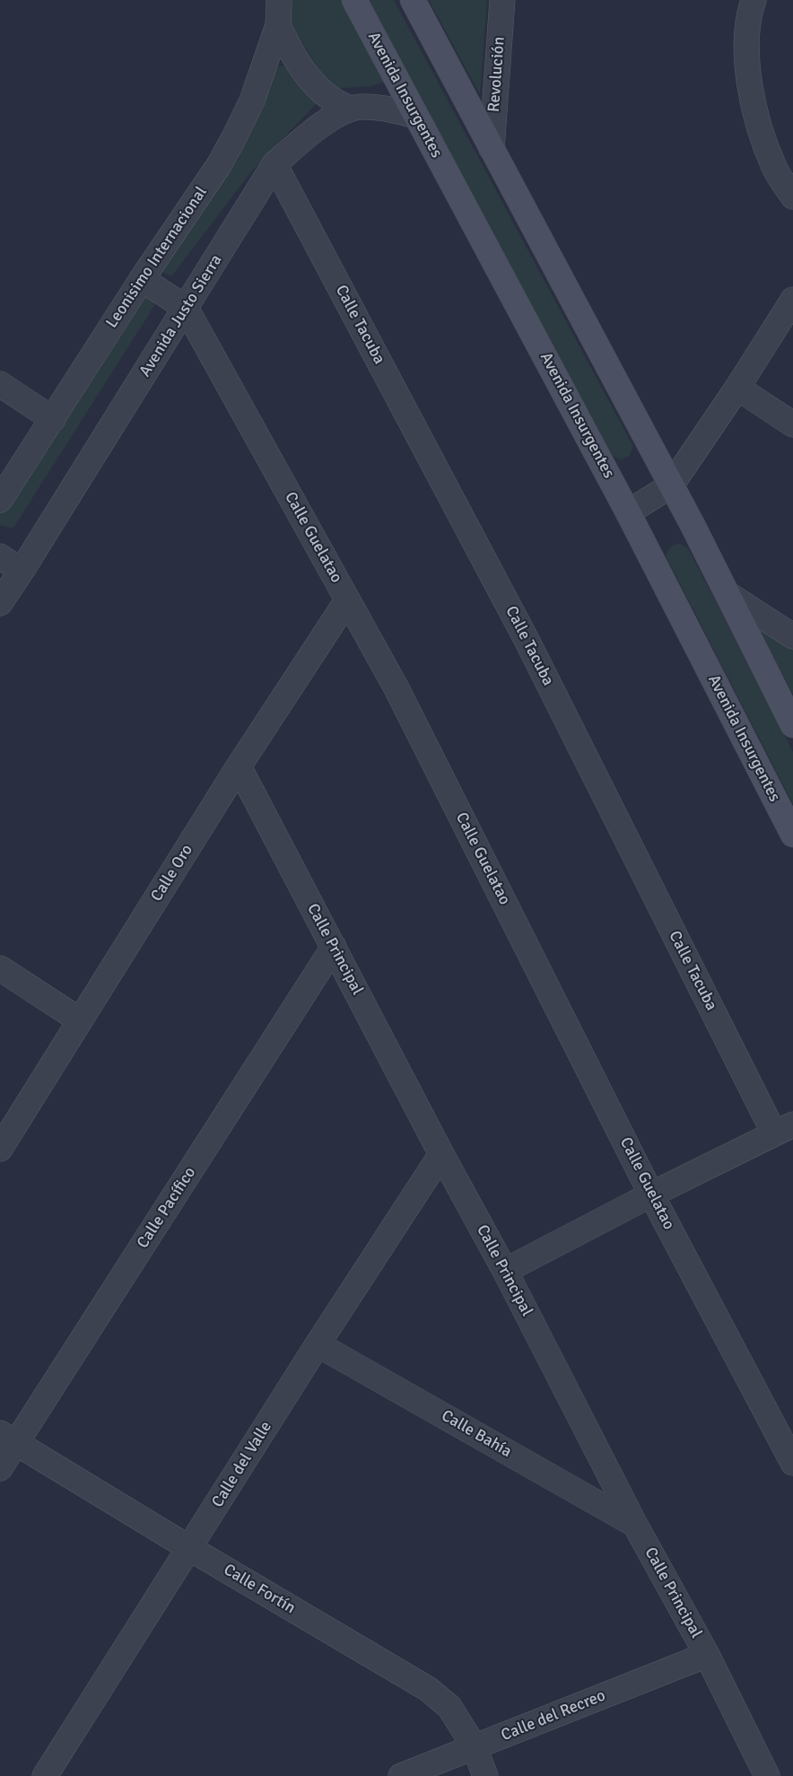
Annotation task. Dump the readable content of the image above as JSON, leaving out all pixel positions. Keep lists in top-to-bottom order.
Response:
{
  "streets": {
    "main road": ["Avenida Insurgentes"],
    "street": [
      "Revolución",
      "Leonisimo Internacional",
      "Avenida Justo Sierra",
      "Calle Tacuba",
      "Calle Guelatao",
      "Calle Oro",
      "Calle Principal",
      "Calle Pacífico",
      "Calle Bahía",
      "Calle del Valle",
      "Calle Fortín",
      "Calle del Recreo"
    ]
  },
  "crossings": [
    ["Avenida Insurgentes", "Avenida Justo Sierra"],
    ["Leonisimo Internacional", "Calle Guelatao"],
    ["Avenida Justo Sierra", "Calle Tacuba"],
    ["Avenida Justo Sierra", "Calle Guelatao"],
    ["Calle Guelatao", "Calle Oro"],
    ["Calle Oro", "Calle Principal"],
    ["Calle Principal", "Calle Pacífico"],
    ["Calle Principal", "Calle Bahía"],
    ["Calle Principal", "Calle del Valle"],
    ["Calle Principal", "Calle del Recreo"],
    ["Calle Pacífico", "Calle Fortín"],
    ["Calle Bahía", "Calle del Valle"],
    ["Calle del Valle", "Calle Fortín"],
    ["Calle Fortín", "Calle del Recreo"]
  ]
}
